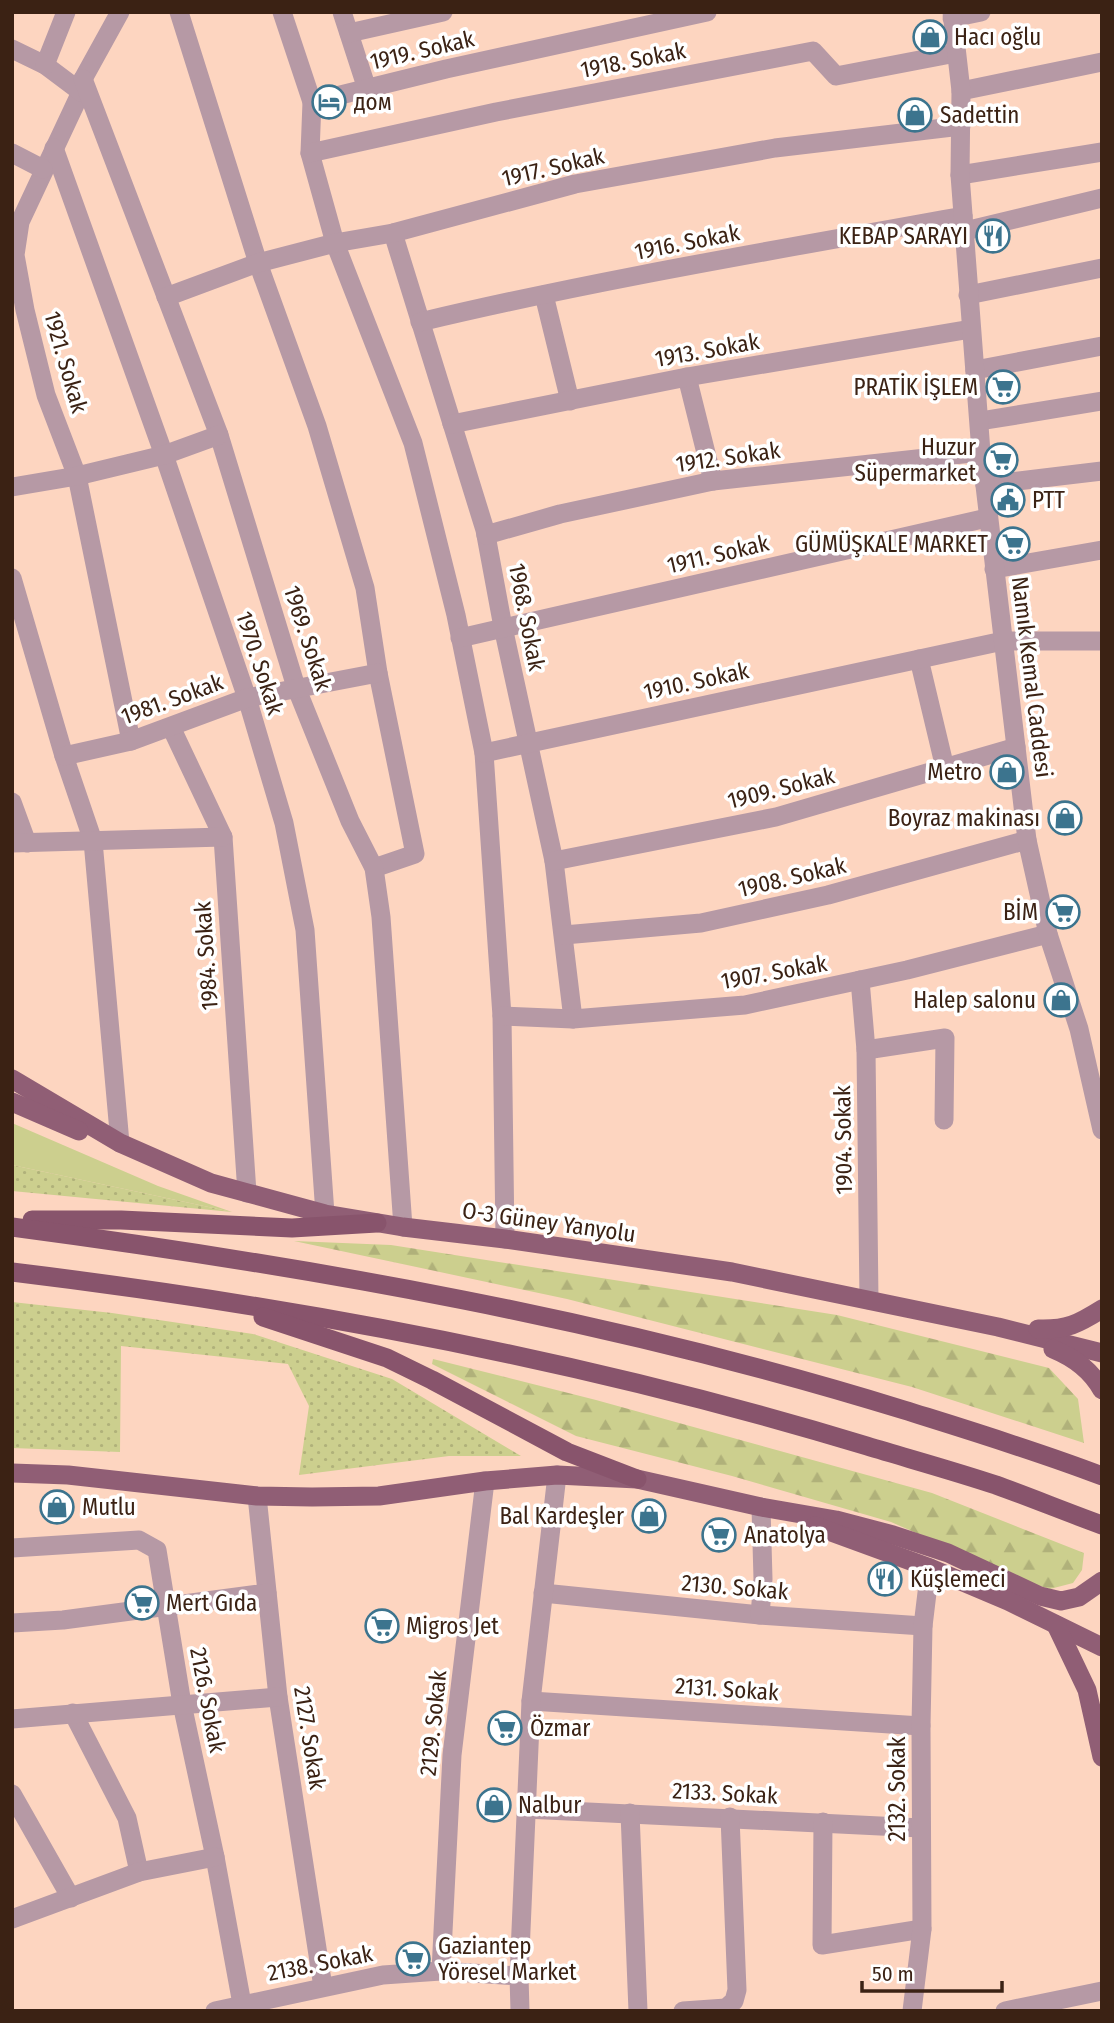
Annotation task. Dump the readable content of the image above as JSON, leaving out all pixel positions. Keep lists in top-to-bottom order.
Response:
{
  "streets": {
    "main road": ["O-3 Güney Yanyolu"],
    "street": [
      "1919. Sokak",
      "1918. Sokak",
      "1917. Sokak",
      "1916. Sokak",
      "1913. Sokak",
      "1921. Sokak",
      "1912. Sokak",
      "1911. Sokak",
      "1968. Sokak",
      "1969. Sokak",
      "1970. Sokak",
      "Namık Kemal Caddesi",
      "1910. Sokak",
      "1981. Sokak",
      "1909. Sokak",
      "1908. Sokak",
      "1984. Sokak",
      "1907. Sokak",
      "1904. Sokak",
      "2130. Sokak",
      "2131. Sokak",
      "2126. Sokak",
      "2129. Sokak",
      "2127. Sokak",
      "2132. Sokak",
      "2133. Sokak",
      "2138. Sokak"
    ]
  },
  "crossings": [
    ["1918. Sokak", "Namık Kemal Caddesi"],
    ["1917. Sokak", "1968. Sokak"],
    ["1917. Sokak", "1969. Sokak"],
    ["1917. Sokak", "Namık Kemal Caddesi"],
    ["1916. Sokak", "1968. Sokak"],
    ["1916. Sokak", "Namık Kemal Caddesi"],
    ["1913. Sokak", "1968. Sokak"],
    ["1913. Sokak", "Namık Kemal Caddesi"],
    ["1921. Sokak", "1969. Sokak"],
    ["1921. Sokak", "1970. Sokak"],
    ["1921. Sokak", "1981. Sokak"],
    ["1912. Sokak", "1968. Sokak"],
    ["1912. Sokak", "Namık Kemal Caddesi"],
    ["1911. Sokak", "1968. Sokak"],
    ["1911. Sokak", "Namık Kemal Caddesi"],
    ["1968. Sokak", "1910. Sokak"],
    ["1968. Sokak", "1909. Sokak"],
    ["1968. Sokak", "1908. Sokak"],
    ["1968. Sokak", "1907. Sokak"],
    ["1969. Sokak", "1981. Sokak"],
    ["1969. Sokak", "O-3 Güney Yanyolu"],
    ["1970. Sokak", "1981. Sokak"],
    ["1970. Sokak", "O-3 Güney Yanyolu"],
    ["Namık Kemal Caddesi", "1910. Sokak"],
    ["Namık Kemal Caddesi", "1909. Sokak"],
    ["Namık Kemal Caddesi", "1908. Sokak"],
    ["Namık Kemal Caddesi", "1907. Sokak"],
    ["1981. Sokak", "1984. Sokak"],
    ["1984. Sokak", "O-3 Güney Yanyolu"],
    ["1907. Sokak", "1904. Sokak"],
    ["1904. Sokak", "O-3 Güney Yanyolu"],
    ["2130. Sokak", "2132. Sokak"],
    ["2131. Sokak", "2132. Sokak"],
    ["2126. Sokak", "2138. Sokak"],
    ["2129. Sokak", "2138. Sokak"],
    ["2127. Sokak", "2138. Sokak"],
    ["2132. Sokak", "2133. Sokak"]
  ],
  "places": {
    "shop": [
      "Hacı oğlu",
      "Sadettin",
      "Metro",
      "Boyraz makinası",
      "Halep salonu",
      "Mutlu",
      "Bal Kardeşler",
      "Nalbur"
    ],
    "hotel": ["дом"],
    "restaurant": ["KEBAP SARAYI", "Küşlemeci"],
    "supermarket": [
      "PRATİK İŞLEM",
      "Huzur Süpermarket",
      "GÜMÜŞKALE MARKET",
      "BİM",
      "Anatolya",
      "Mert Gıda",
      "Migros Jet",
      "Özmar",
      "Gaziantep Yöresel Market"
    ],
    "public building": ["PTT"]
  },
  "scale_bar": "50 m"
}
